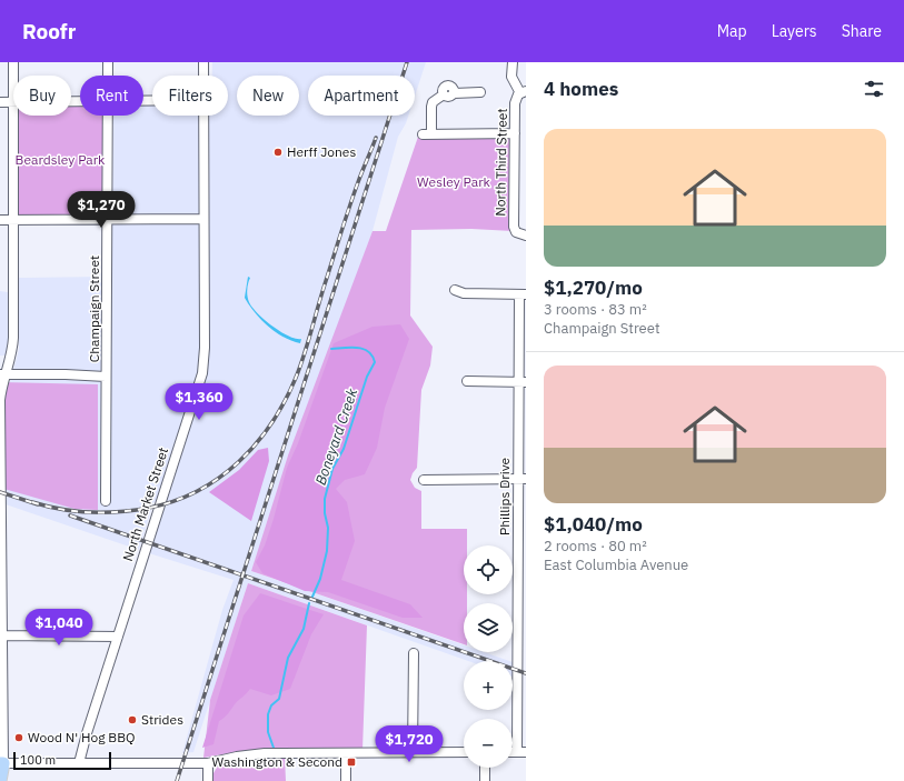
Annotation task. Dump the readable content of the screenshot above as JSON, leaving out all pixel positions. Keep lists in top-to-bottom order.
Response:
{
  "streets": {
    "street": [
      "North Third Street",
      "Champaign Street",
      "Phillips Drive",
      "North Market Street"
    ]
  },
  "water": ["Boneyard Creek"],
  "parks": ["Beardsley Park", "Wesley Park"],
  "places": {
    "other": ["Herff Jones", "Strides", "Wood N' Hog BBQ"],
    "transit": ["Washington & Second"]
  },
  "scale_bar": "100 m",
  "page": {
    "header": "Roofr",
    "nav": ["Map", "Layers", "Share"],
    "heading": "4 homes",
    "chip": [
      "Buy",
      "Rent",
      "Filters",
      "New",
      "Apartment"
    ],
    "list": [
      {
        "name": "$1,270/mo",
        "note": "3 rooms · 83 m² · Champaign Street"
      },
      {
        "name": "$1,040/mo",
        "note": "2 rooms · 80 m² · East Columbia Avenue"
      }
    ],
    "price": [
      "$1,270",
      "$1,360",
      "$1,040",
      "$1,720"
    ],
    "map_buttons": ["+", "−"],
    "scale": "100 m"
  }
}
